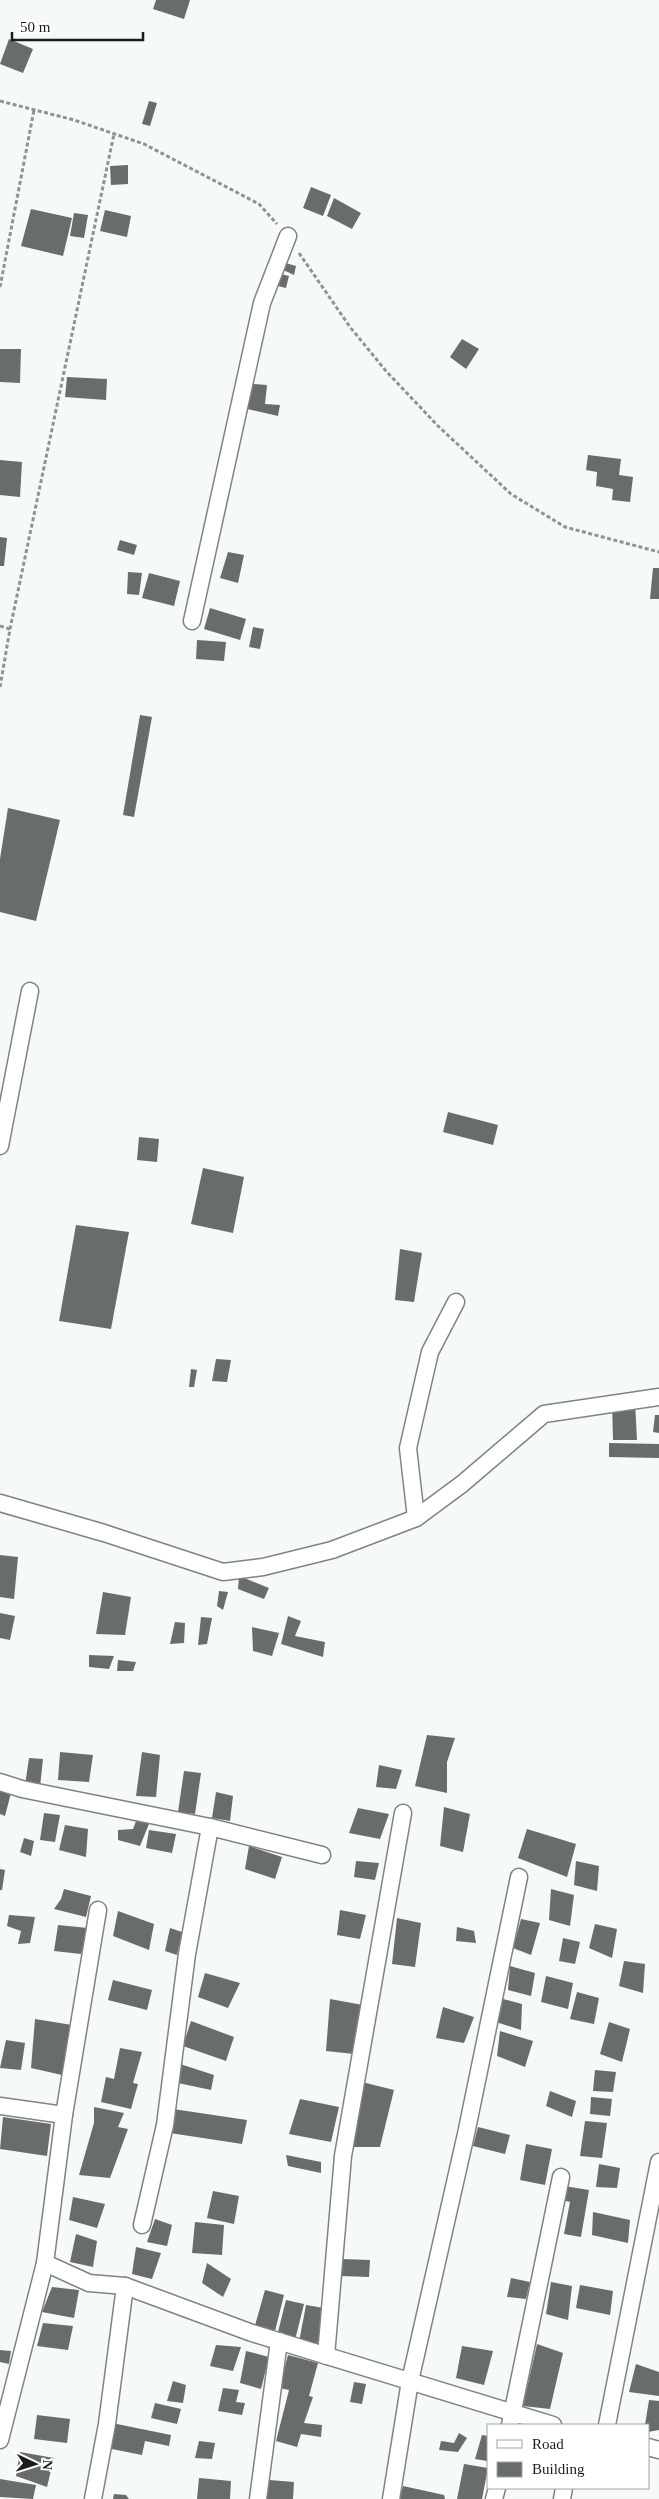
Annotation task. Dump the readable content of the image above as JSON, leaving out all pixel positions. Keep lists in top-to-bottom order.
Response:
{
  "legend": ["Road", "Building"],
  "scale_bar": "50 m",
  "north": "right"
}
